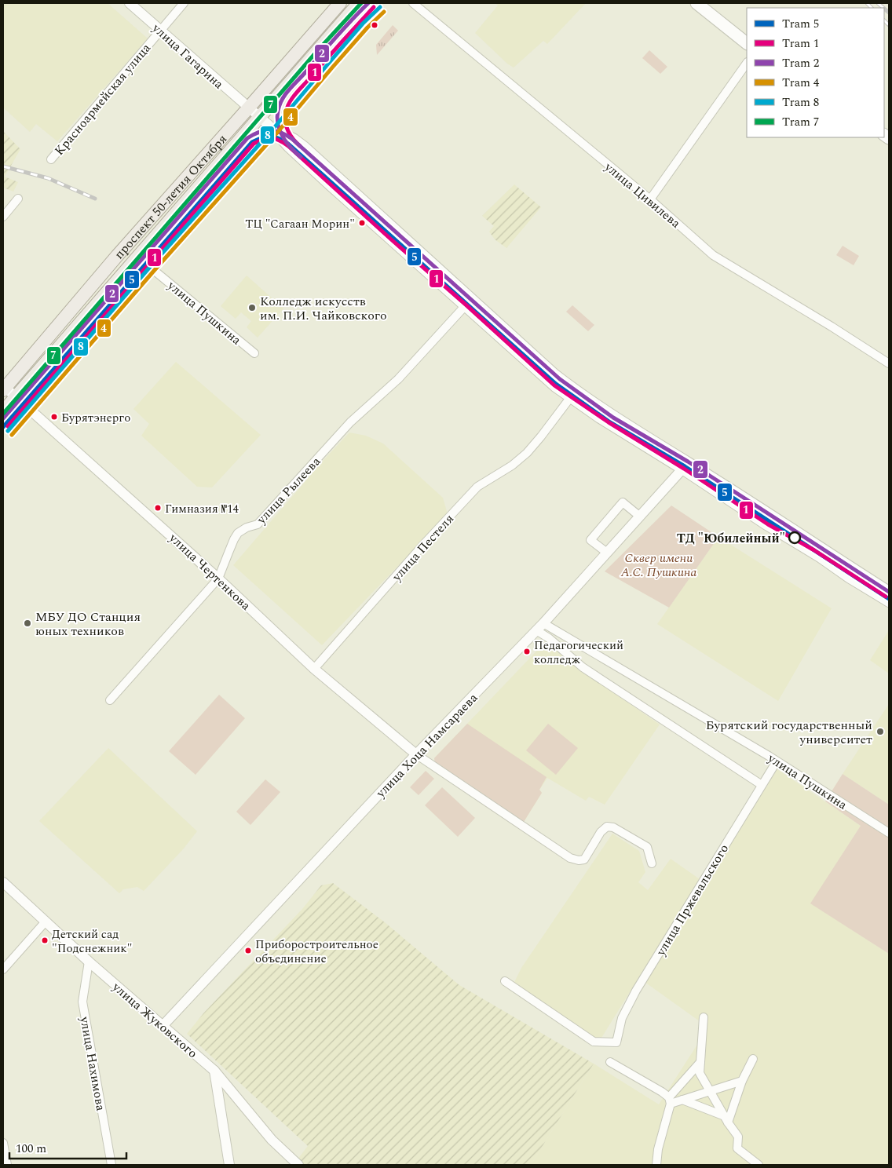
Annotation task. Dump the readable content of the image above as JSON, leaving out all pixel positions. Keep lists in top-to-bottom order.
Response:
{
  "streets": {
    "main road": ["проспект 50-летия Октября"],
    "street": [
      "улица Гагарина",
      "Красноармейская улица",
      "улица Цивилева",
      "улица Пушкина",
      "улица Рылеева",
      "улица Пестеля",
      "улица Чертенкова",
      "улица Хоца Намсараева",
      "улица Пржевальского",
      "улица Жуковского",
      "улица Нахимова"
    ]
  },
  "crossings": [
    ["улица Гагарина", "Красноармейская улица"],
    ["улица Гагарина", "проспект 50-летия Октября"],
    ["проспект 50-летия Октября", "улица Пушкина"],
    ["проспект 50-летия Октября", "улица Чертенкова"],
    ["улица Пушкина", "улица Хоца Намсараева"],
    ["улица Пушкина", "улица Пржевальского"],
    ["улица Рылеева", "улица Чертенкова"],
    ["улица Пестеля", "улица Чертенкова"],
    ["улица Чертенкова", "улица Хоца Намсараева"],
    ["улица Хоца Намсараева", "улица Жуковского"],
    ["улица Жуковского", "улица Нахимова"]
  ],
  "parks": ["Сквер имени А.С. Пушкина"],
  "places": [
    "ТЦ \"Сагаан Морин\"",
    "Колледж искусств им. П.И. Чайковского",
    "Бурятэнерго",
    "Гимназия №14",
    "ТД \"Юбилейный\"",
    "МБУ ДО Станция юных техников",
    "Педагогический колледж",
    "Бурятский государственный университет",
    "Детский сад \"Подснежник\"",
    "Приборостроительное объединение"
  ],
  "lines": [
    "tram line 2",
    "tram line 7",
    "tram line 1",
    "tram line 8",
    "tram line 4",
    "tram line 5"
  ],
  "legend": [
    "Tram 5",
    "Tram 1",
    "Tram 2",
    "Tram 4",
    "Tram 8",
    "Tram 7"
  ],
  "scale_bar": "100 m"
}
